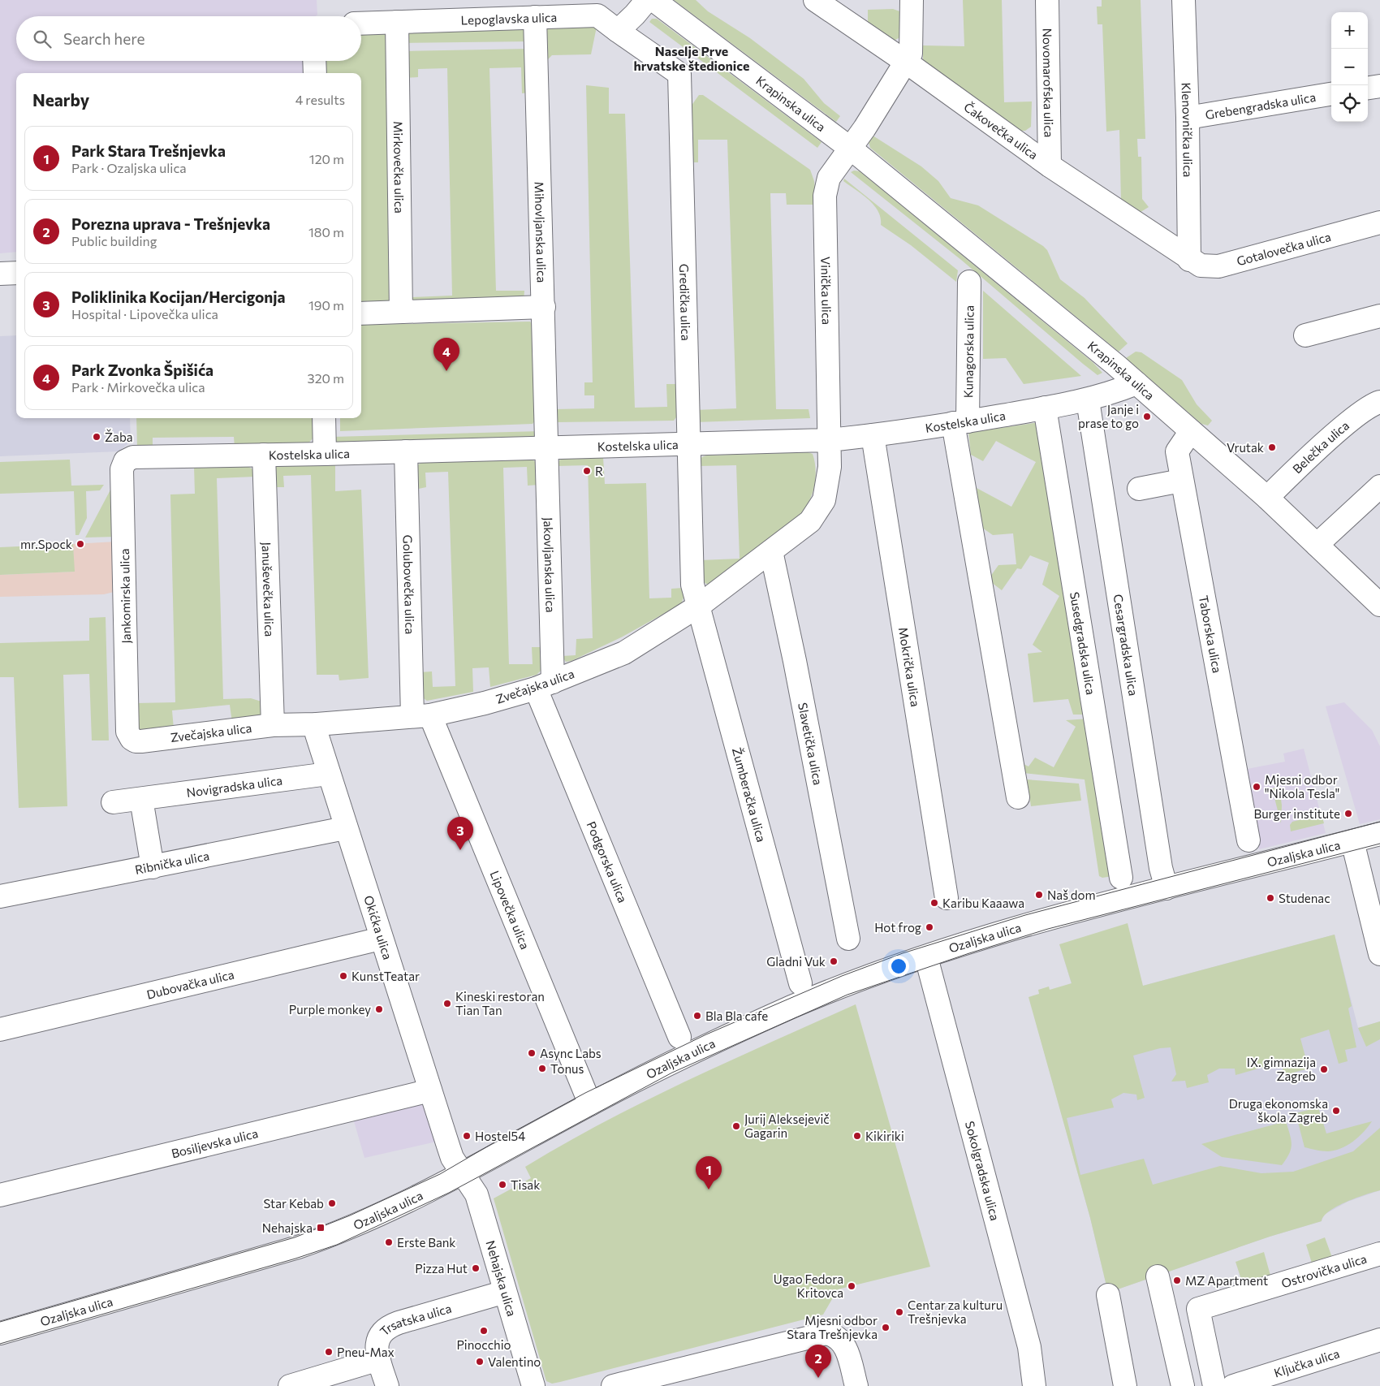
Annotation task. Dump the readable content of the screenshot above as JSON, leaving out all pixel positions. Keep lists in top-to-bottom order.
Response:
{
  "streets": {
    "street": [
      "Lepoglavska ulica",
      "Novomarofska ulica",
      "Krapinska ulica",
      "Grebengradska ulica",
      "Klenovnička ulica",
      "Čakovečka ulica",
      "Mirkovečka ulica",
      "Mihovljanska ulica",
      "Gotalovečka ulica",
      "Vinička ulica",
      "Gredička ulica",
      "Kunagorska ulica",
      "Kostelska ulica",
      "Belečka ulica",
      "Jakovljanska ulica",
      "Golubovečka ulica",
      "Januševečka ulica",
      "Jankomirska ulica",
      "Taborska ulica",
      "Susedgradska ulica",
      "Cesargradska ulica",
      "Mokrička ulica",
      "Zvečajska ulica",
      "Slavetička ulica",
      "Novigradska ulica",
      "Žumberačka ulica",
      "Ozaljska ulica",
      "Ribnička ulica",
      "Podgorska ulica",
      "Lipovečka ulica",
      "Okićka ulica",
      "Dubovačka ulica",
      "Bosiljevska ulica",
      "Sokolgradska ulica",
      "Ostrovička ulica",
      "Nehajska ulica",
      "Trsatska ulica",
      "Ključka ulica"
    ]
  },
  "crossings": [
    ["Lepoglavska ulica", "Mirkovečka ulica"],
    ["Lepoglavska ulica", "Mihovljanska ulica"],
    ["Lepoglavska ulica", "Gredička ulica"],
    ["Novomarofska ulica", "Čakovečka ulica"],
    ["Krapinska ulica", "Vinička ulica"],
    ["Krapinska ulica", "Kostelska ulica"],
    ["Krapinska ulica", "Belečka ulica"],
    ["Krapinska ulica", "Taborska ulica"],
    ["Grebengradska ulica", "Klenovnička ulica"],
    ["Klenovnička ulica", "Čakovečka ulica"],
    ["Klenovnička ulica", "Gotalovečka ulica"],
    ["Čakovečka ulica", "Gotalovečka ulica"],
    ["Mihovljanska ulica", "Kostelska ulica"],
    ["Mihovljanska ulica", "Jakovljanska ulica"],
    ["Vinička ulica", "Kostelska ulica"],
    ["Vinička ulica", "Zvečajska ulica"],
    ["Gredička ulica", "Kostelska ulica"],
    ["Gredička ulica", "Zvečajska ulica"],
    ["Gredička ulica", "Žumberačka ulica"],
    ["Kunagorska ulica", "Kostelska ulica"],
    ["Kostelska ulica", "Jakovljanska ulica"],
    ["Kostelska ulica", "Golubovečka ulica"],
    ["Kostelska ulica", "Januševečka ulica"],
    ["Kostelska ulica", "Jankomirska ulica"],
    ["Kostelska ulica", "Susedgradska ulica"],
    ["Kostelska ulica", "Cesargradska ulica"],
    ["Kostelska ulica", "Mokrička ulica"],
    ["Kostelska ulica", "Zvečajska ulica"],
    ["Jakovljanska ulica", "Zvečajska ulica"],
    ["Jakovljanska ulica", "Podgorska ulica"],
    ["Golubovečka ulica", "Zvečajska ulica"],
    ["Golubovečka ulica", "Lipovečka ulica"],
    ["Januševečka ulica", "Zvečajska ulica"],
    ["Jankomirska ulica", "Zvečajska ulica"],
    ["Cesargradska ulica", "Ozaljska ulica"],
    ["Zvečajska ulica", "Slavetička ulica"],
    ["Zvečajska ulica", "Žumberačka ulica"],
    ["Zvečajska ulica", "Podgorska ulica"],
    ["Zvečajska ulica", "Lipovečka ulica"],
    ["Zvečajska ulica", "Okićka ulica"],
    ["Novigradska ulica", "Okićka ulica"],
    ["Ozaljska ulica", "Lipovečka ulica"],
    ["Ozaljska ulica", "Okićka ulica"],
    ["Ozaljska ulica", "Sokolgradska ulica"],
    ["Ozaljska ulica", "Nehajska ulica"],
    ["Ribnička ulica", "Okićka ulica"],
    ["Okićka ulica", "Dubovačka ulica"],
    ["Okićka ulica", "Bosiljevska ulica"],
    ["Okićka ulica", "Nehajska ulica"],
    ["Nehajska ulica", "Trsatska ulica"]
  ],
  "districts": ["Naselje Prve hrvatske štedionice"],
  "places": {
    "other": [
      "Janje i prase to go",
      "Žaba",
      "Vrutak",
      "R",
      "mr.Spock",
      "Mjesni odbor \"Nikola Tesla\"",
      "Burger institute",
      "Naš dom",
      "Studenac",
      "Karibu Kaaawa",
      "Hot frog",
      "Gladni Vuk",
      "KunstTeatar",
      "Kineski restoran Tian Tan",
      "Purple monkey",
      "Bla Bla cafe",
      "Async Labs",
      "Tonus",
      "IX. gimnazija Zagreb",
      "Druga ekonomska škola Zagreb",
      "Jurij Aleksejevič Gagarin",
      "Hostel54",
      "Kikiriki",
      "Tisak",
      "Star Kebab",
      "Erste Bank",
      "Pizza Hut",
      "MZ Apartment",
      "Ugao Fedora Kritovca",
      "Centar za kulturu Trešnjevka",
      "Mjesni odbor Stara Trešnjevka",
      "Pinocchio",
      "Pneu-Max",
      "Valentino"
    ],
    "transit": ["Nehajska"]
  },
  "page": {
    "map_buttons": ["+", "−"],
    "search": "Search here",
    "heading": ["Nearby", "4 results"],
    "list": [
      {
        "mark": "1",
        "name": "Park Stara Trešnjevka",
        "note": "Park · Ozaljska ulica",
        "value": "120 m"
      },
      {
        "mark": "2",
        "name": "Porezna uprava - Trešnjevka",
        "note": "Public building",
        "value": "180 m"
      },
      {
        "mark": "3",
        "name": "Poliklinika Kocijan/Hercigonja",
        "note": "Hospital · Lipovečka ulica",
        "value": "190 m"
      },
      {
        "mark": "4",
        "name": "Park Zvonka Špišića",
        "note": "Park · Mirkovečka ulica",
        "value": "320 m"
      }
    ],
    "pins": [
      "4",
      "3",
      "1",
      "2"
    ]
  }
}
